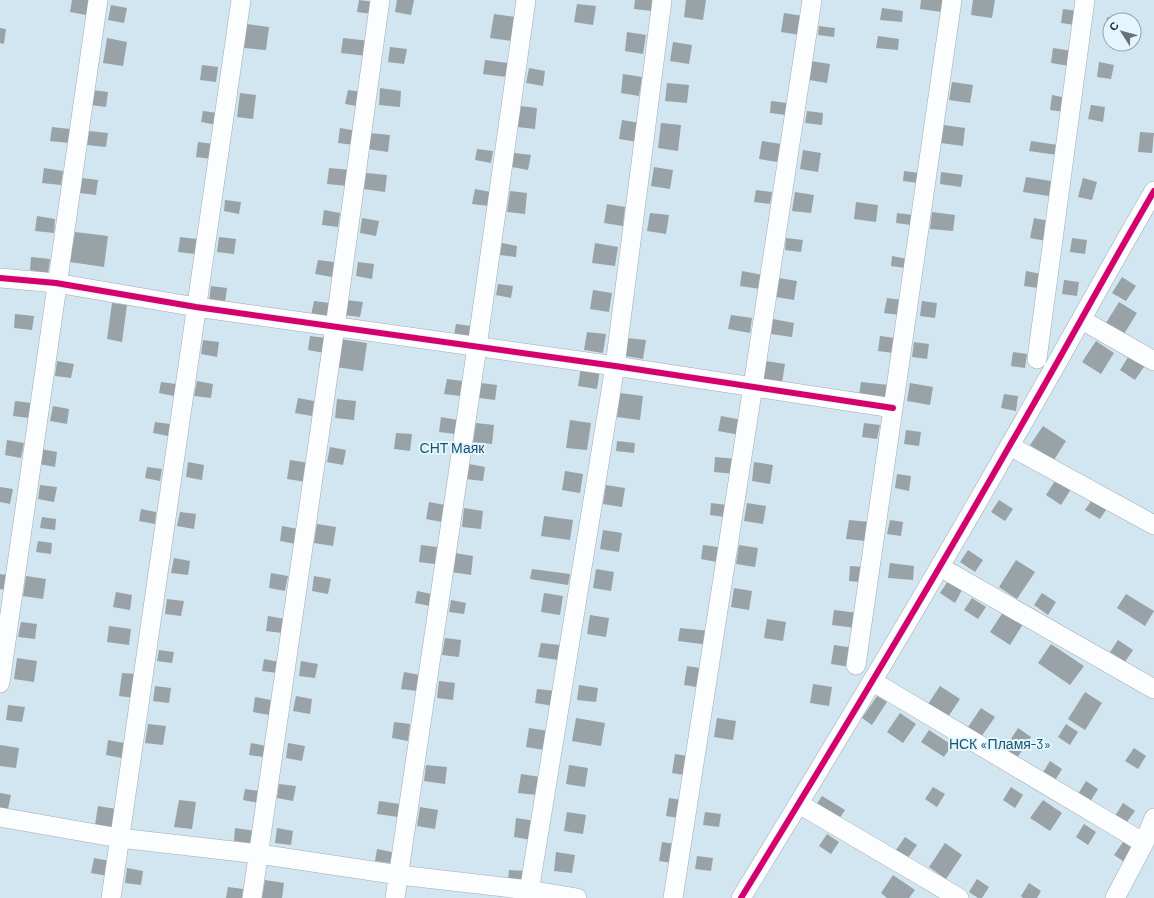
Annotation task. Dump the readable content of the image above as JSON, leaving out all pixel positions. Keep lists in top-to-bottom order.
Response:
{
  "parks": ["СНТ Маяк", "НСК «Пламя-3»"],
  "north": "top left"
}
